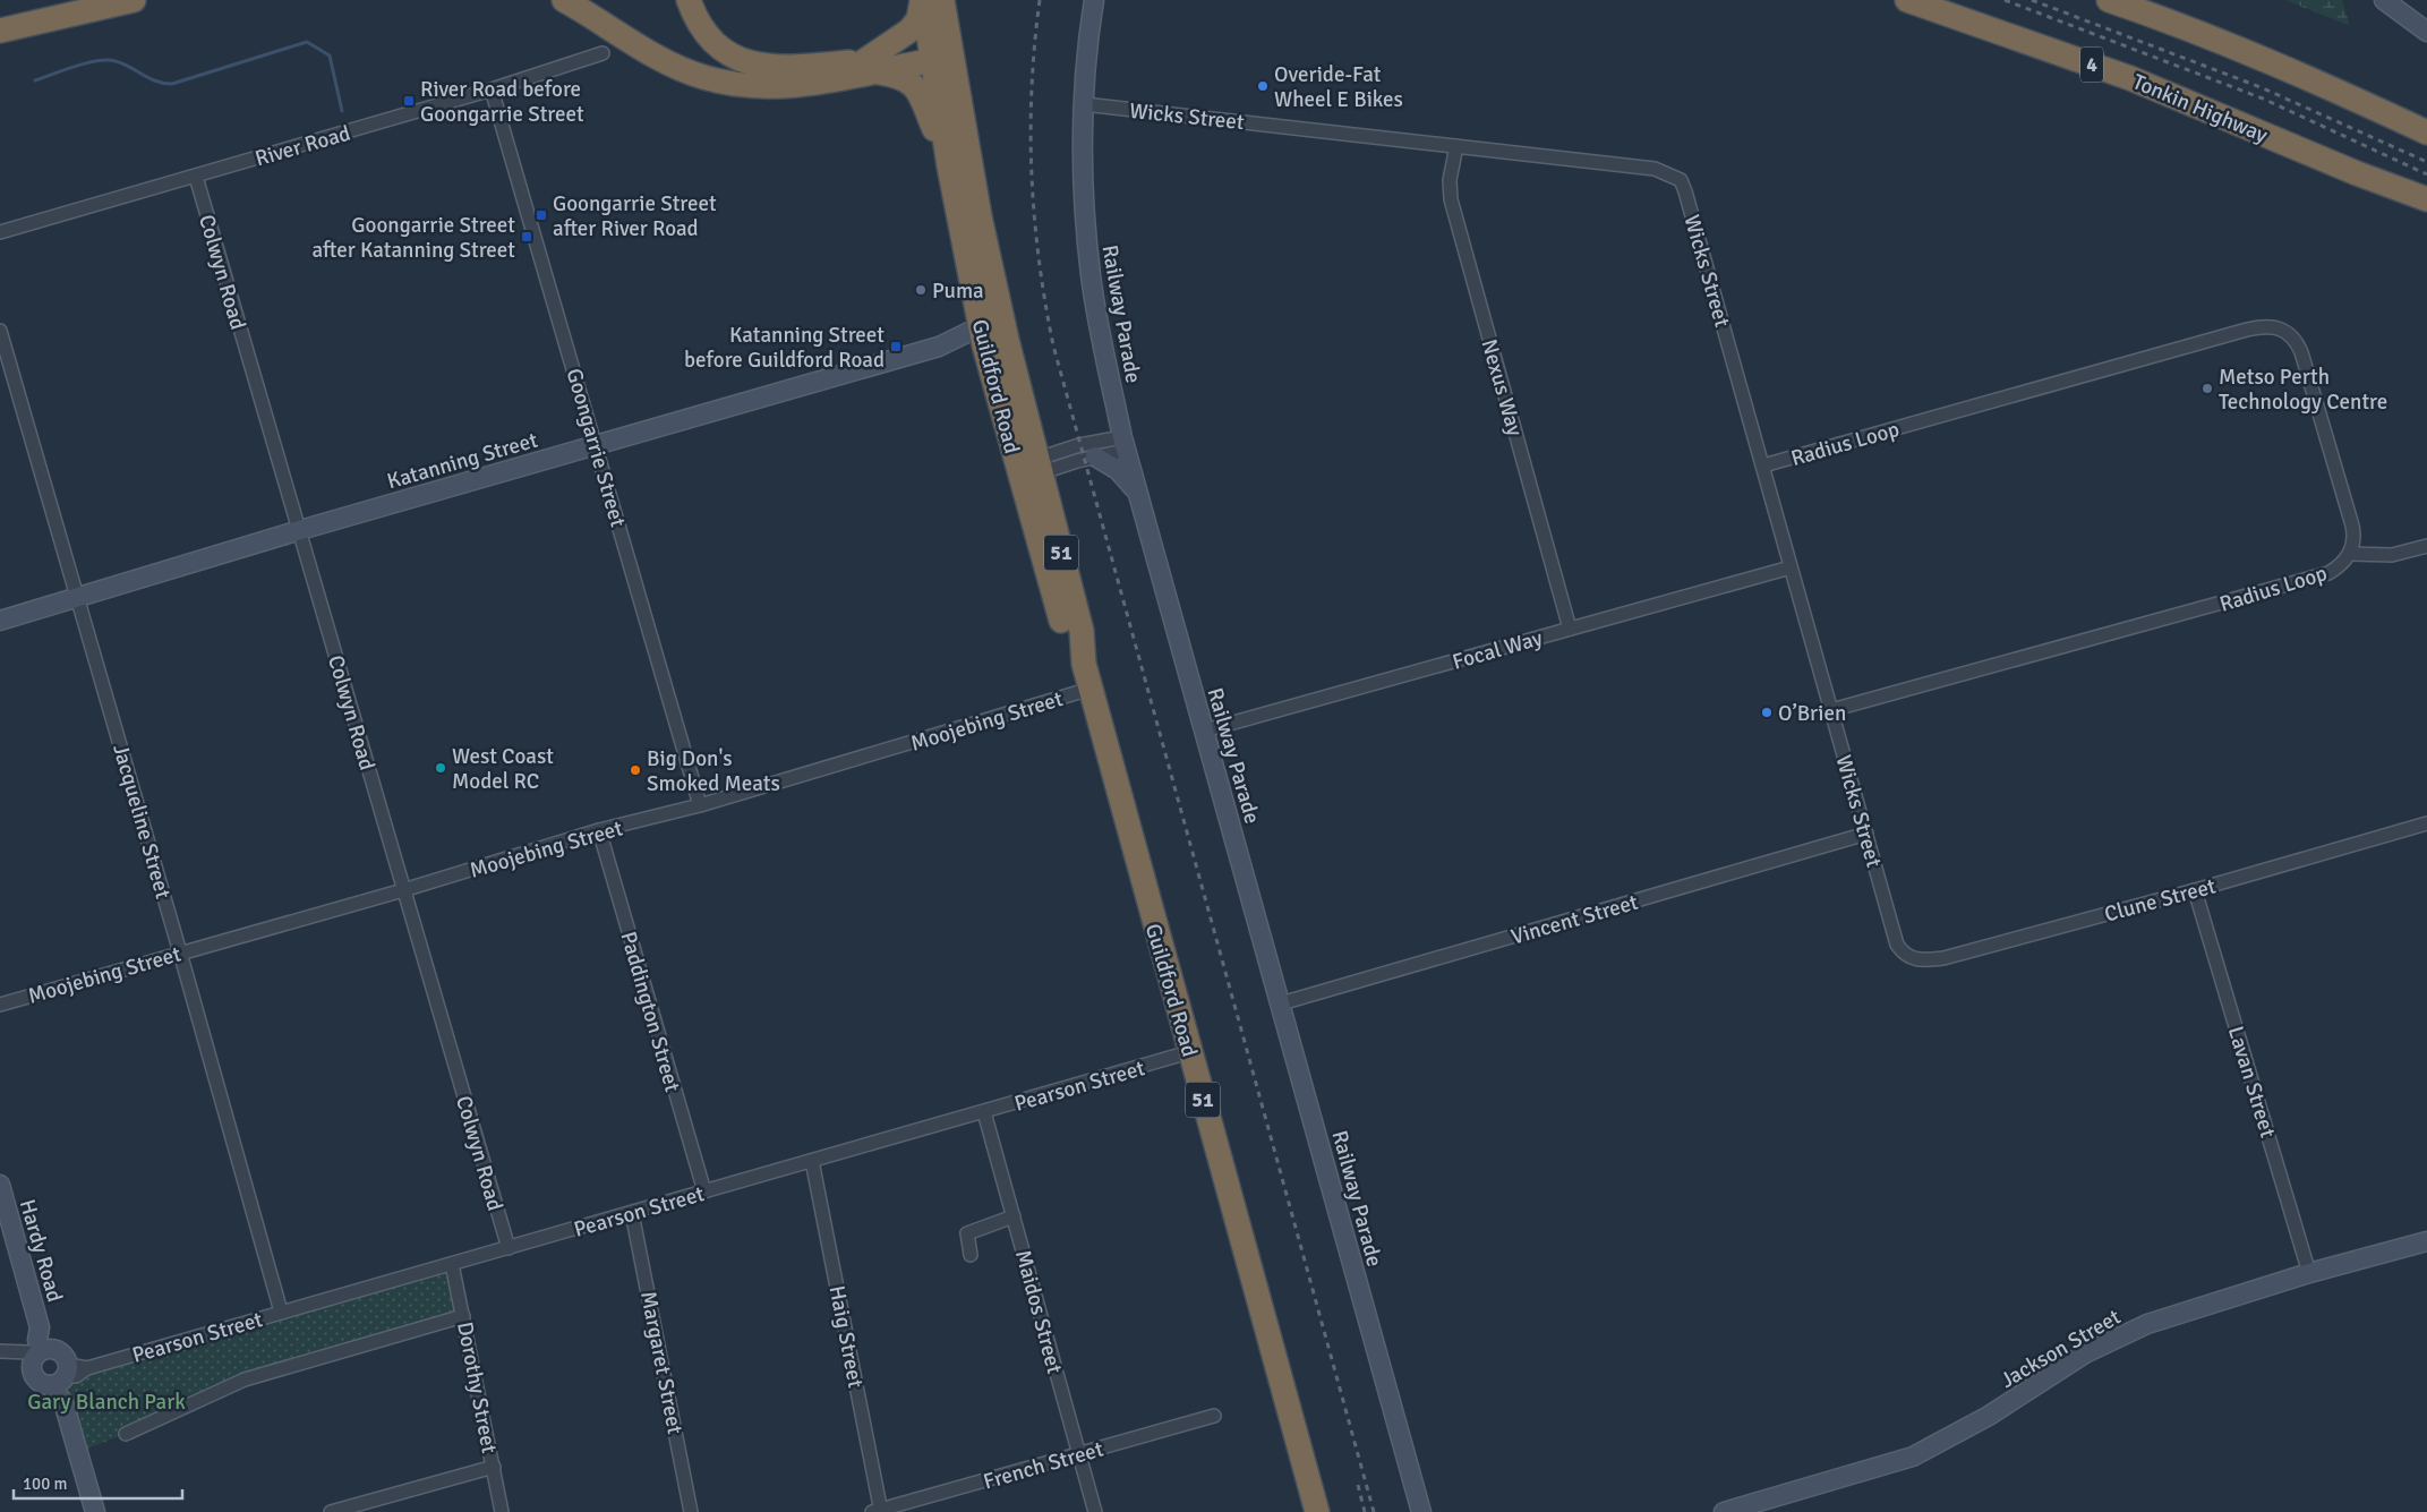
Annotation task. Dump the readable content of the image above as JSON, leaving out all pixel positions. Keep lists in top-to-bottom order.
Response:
{
  "streets": {
    "highway": [
      "4",
      "Tonkin Highway",
      "Guildford Road",
      "51"
    ],
    "street": [
      "Wicks Street",
      "River Road",
      "Colwyn Road",
      "Railway Parade",
      "Nexus Way",
      "Radius Loop",
      "Goongarrie Street",
      "Katanning Street",
      "Focal Way",
      "Moojebing Street",
      "Jacqueline Street",
      "Clune Street",
      "Vincent Street",
      "Paddington Street",
      "Lavan Street",
      "Pearson Street",
      "Hardy Road",
      "Maidos Street",
      "Haig Street",
      "Jackson Street",
      "Margaret Street",
      "Dorothy Street",
      "French Street"
    ]
  },
  "crossings": [
    ["Wicks Street", "Railway Parade"],
    ["Wicks Street", "Nexus Way"],
    ["Wicks Street", "Radius Loop"],
    ["Wicks Street", "Focal Way"],
    ["Wicks Street", "Clune Street"],
    ["Wicks Street", "Vincent Street"],
    ["River Road", "Colwyn Road"],
    ["River Road", "Goongarrie Street"],
    ["Colwyn Road", "Katanning Street"],
    ["Colwyn Road", "Moojebing Street"],
    ["Colwyn Road", "Pearson Street"],
    ["Railway Parade", "Focal Way"],
    ["Railway Parade", "Vincent Street"],
    ["Guildford Road", "Katanning Street"],
    ["Guildford Road", "Moojebing Street"],
    ["Guildford Road", "Pearson Street"],
    ["Nexus Way", "Focal Way"],
    ["Goongarrie Street", "Katanning Street"],
    ["Goongarrie Street", "Moojebing Street"],
    ["Katanning Street", "Jacqueline Street"],
    ["Moojebing Street", "Jacqueline Street"],
    ["Moojebing Street", "Paddington Street"],
    ["Jacqueline Street", "Pearson Street"],
    ["Clune Street", "Lavan Street"],
    ["Paddington Street", "Pearson Street"],
    ["Lavan Street", "Jackson Street"],
    ["Pearson Street", "Maidos Street"],
    ["Pearson Street", "Haig Street"],
    ["Pearson Street", "Margaret Street"],
    ["Pearson Street", "Dorothy Street"],
    ["Maidos Street", "French Street"],
    ["Haig Street", "French Street"]
  ],
  "parks": ["Gary Blanch Park"],
  "places": {
    "other": [
      "Overide-Fat Wheel E Bikes",
      "Puma",
      "Metso Perth Technology Centre",
      "O’Brien",
      "West Coast Model RC",
      "Big Don's Smoked Meats"
    ],
    "transit": [
      "River Road before Goongarrie Street",
      "Goongarrie Street after River Road",
      "Goongarrie Street after Katanning Street",
      "Katanning Street before Guildford Road"
    ]
  },
  "scale_bar": "100 m"
}
